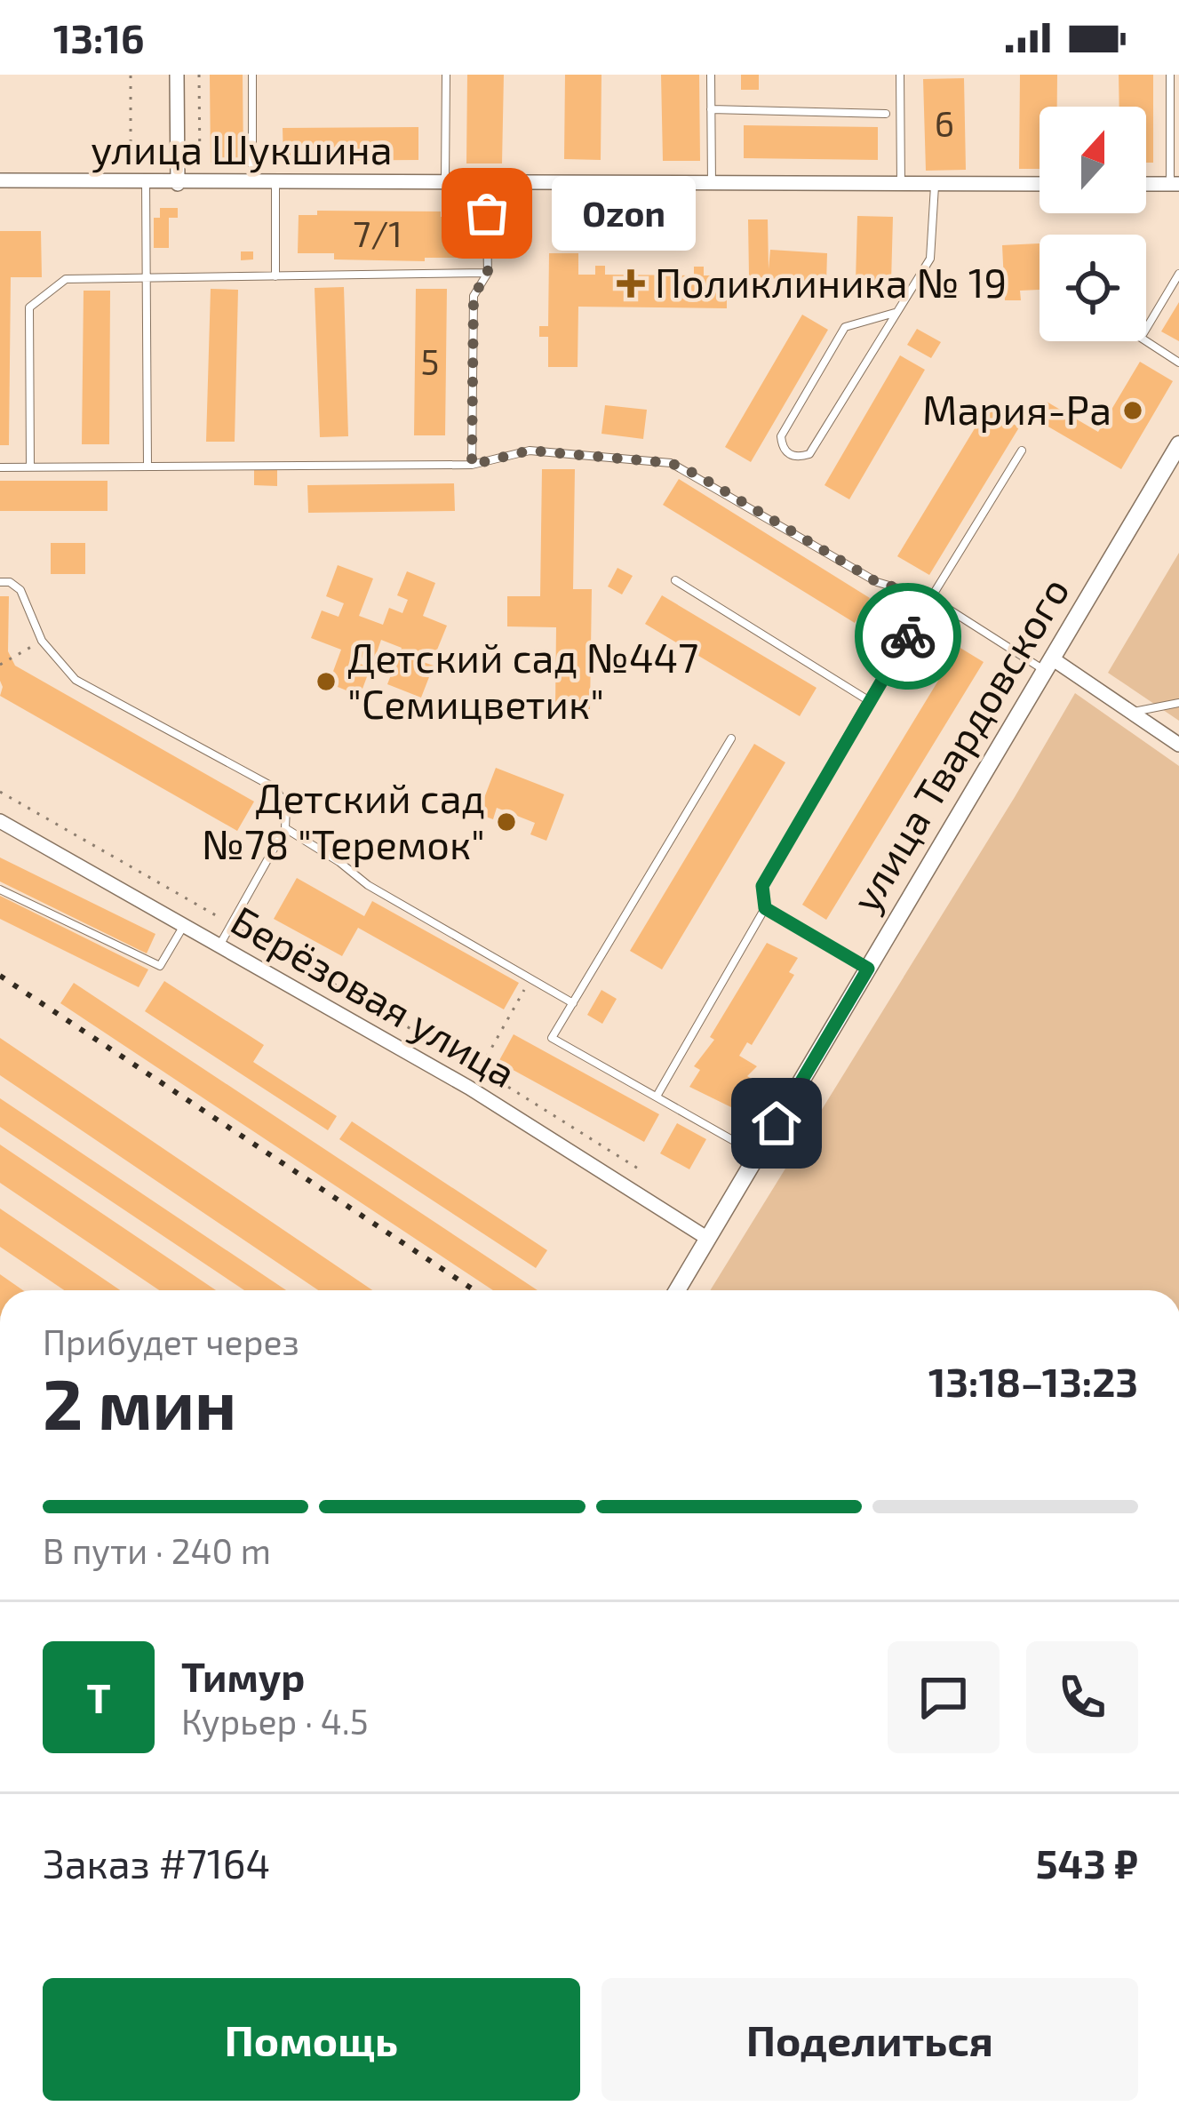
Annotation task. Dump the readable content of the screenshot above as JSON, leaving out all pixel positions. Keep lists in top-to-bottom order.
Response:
{
  "streets": {
    "street": ["улица Шукшина", "улица Твардовского", "Берёзовая улица"]
  },
  "crossings": [
    ["улица Твардовского", "Берёзовая улица"]
  ],
  "places": {
    "other": [
      "Ozon",
      "Мария-Ра",
      "Детский сад №447 \"Семицветик\"",
      "Детский сад №78 \"Теремок\""
    ],
    "health": ["Поликлиника № 19"]
  },
  "house_numbers": ["6", "7/1", "5"],
  "north": "top",
  "page": {
    "status": "13:16",
    "bubble": "Ozon",
    "heading": ["2 мин", "Прибудет через", "13:18–13:23"],
    "panel": [
      "Тимур",
      "Курьер · 4.5",
      "Заказ #7164",
      "543 ₽"
    ],
    "bar": "В пути · 240 m",
    "round": "Т",
    "buttons": ["Помощь", "Поделиться"]
  }
}
